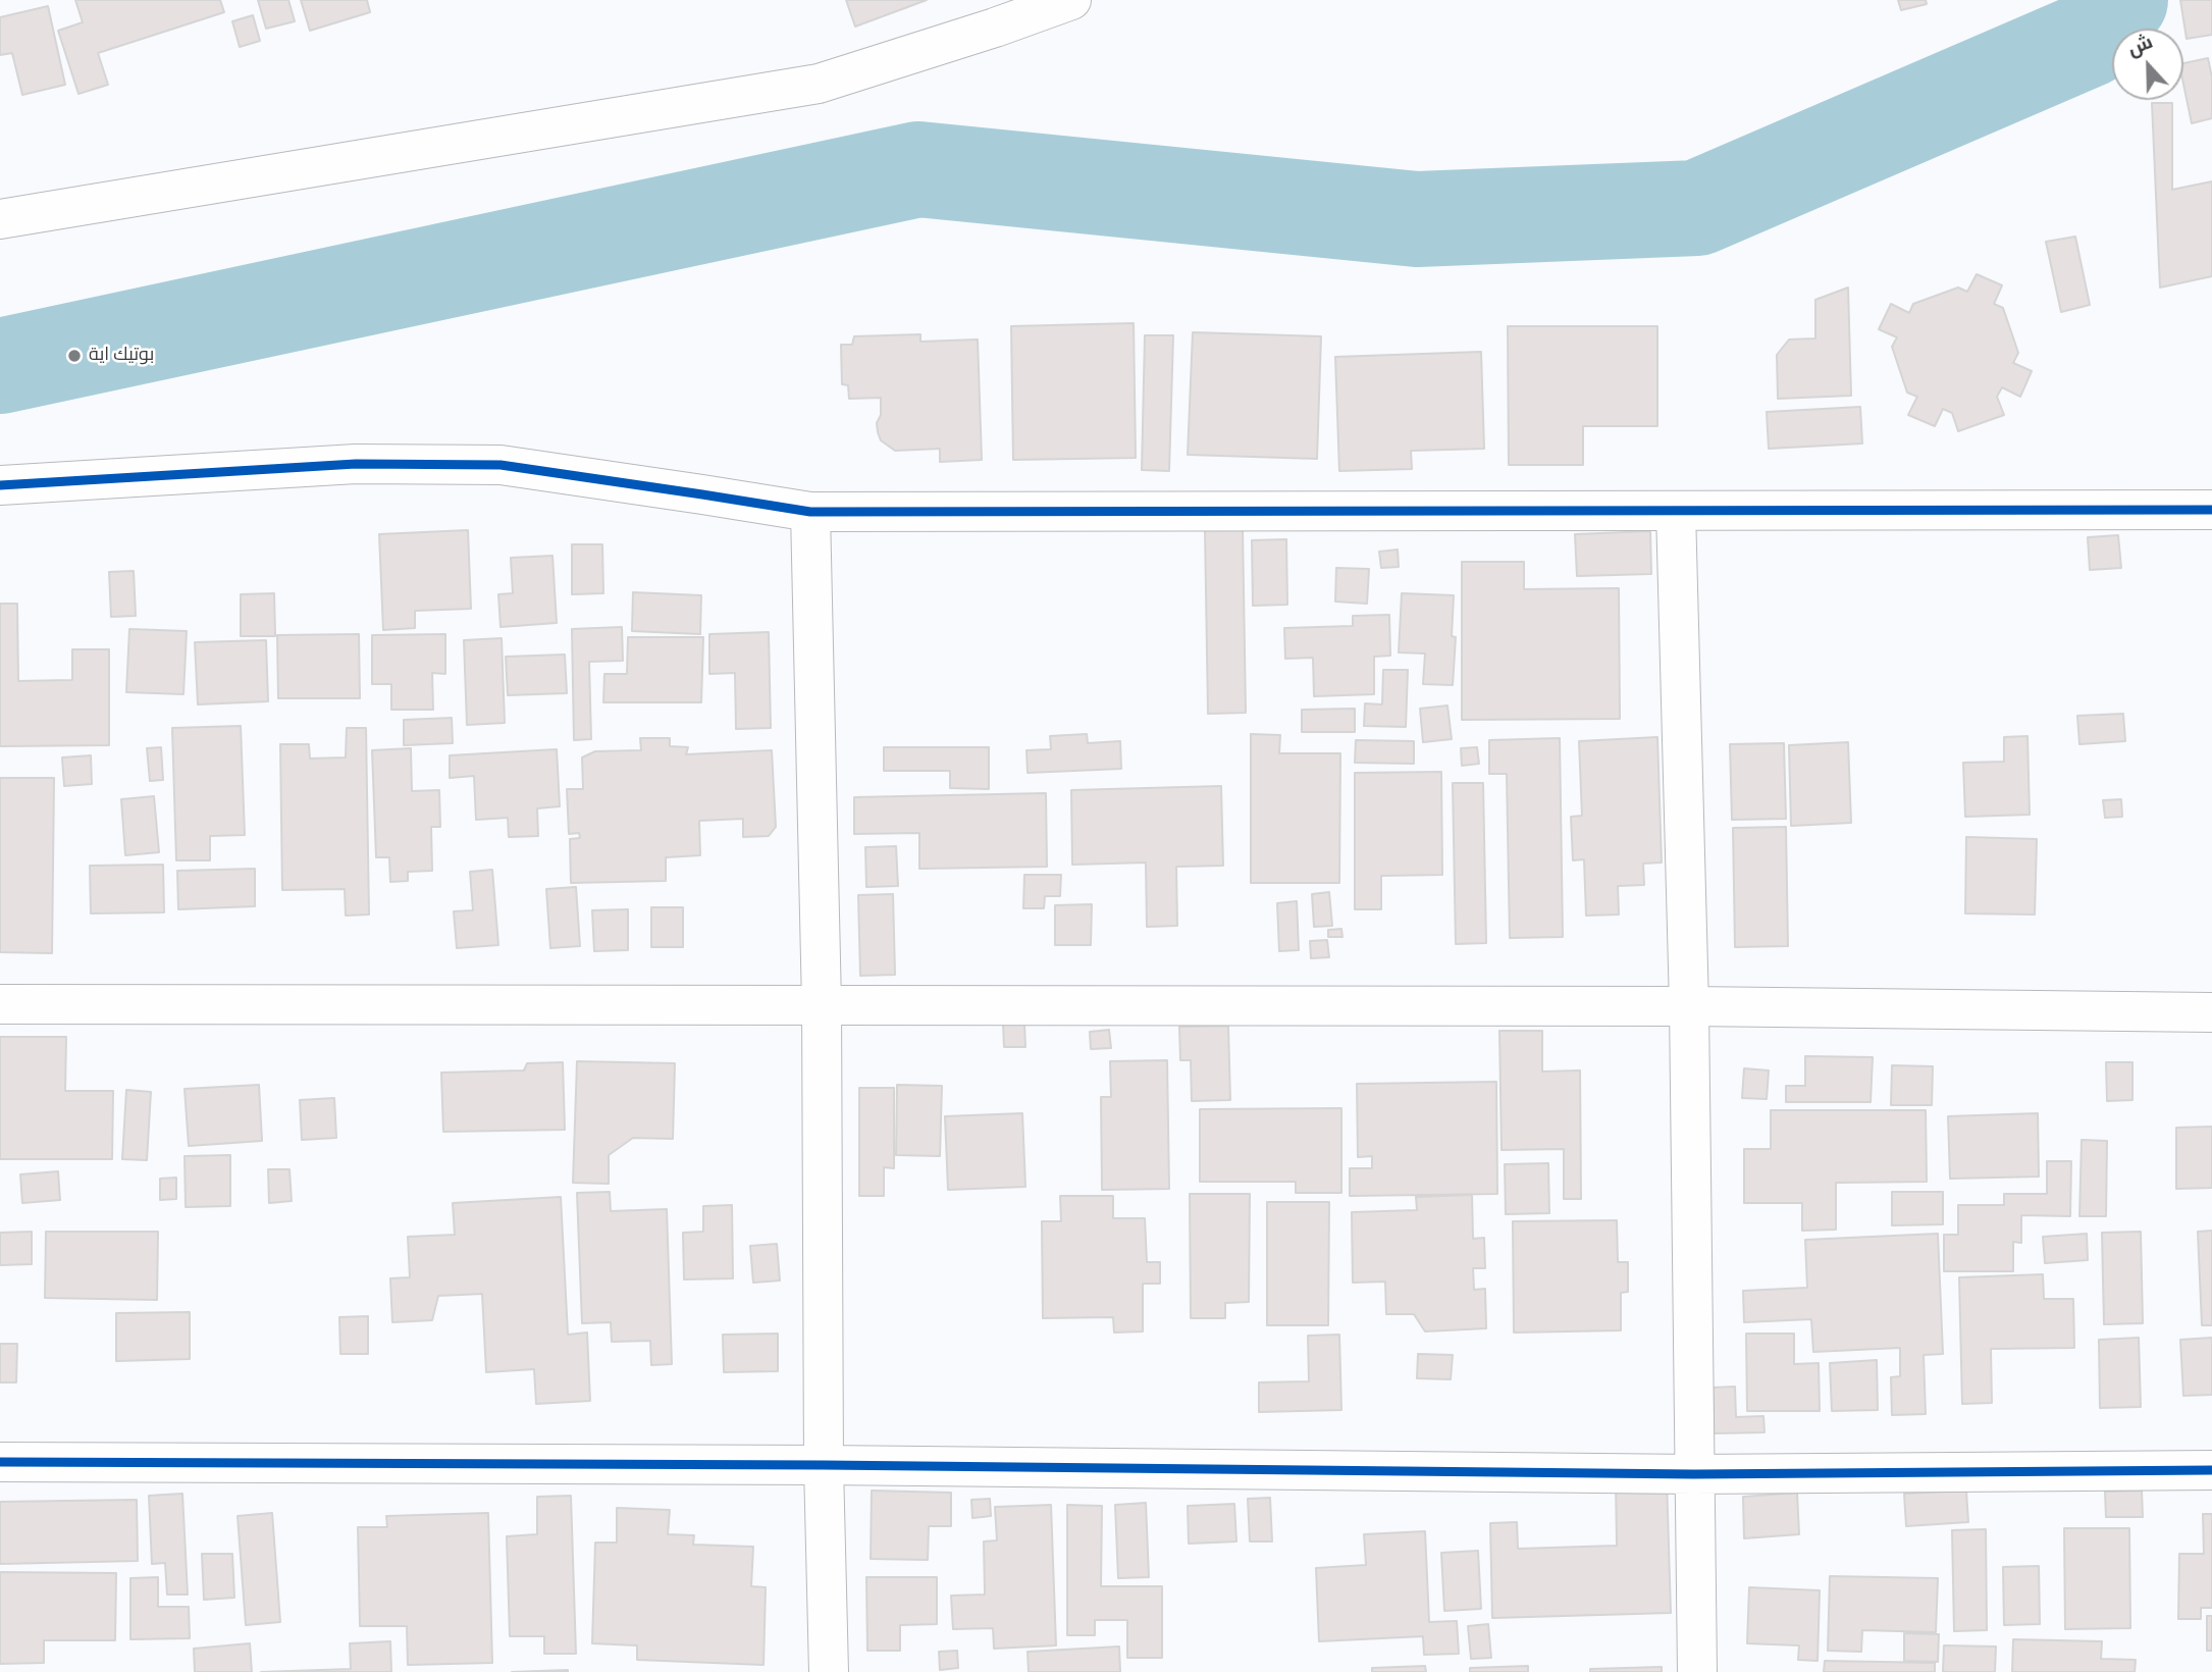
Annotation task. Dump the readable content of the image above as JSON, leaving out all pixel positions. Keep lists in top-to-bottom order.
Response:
{
  "places": ["بوتيك اية"],
  "north": "top"
}
